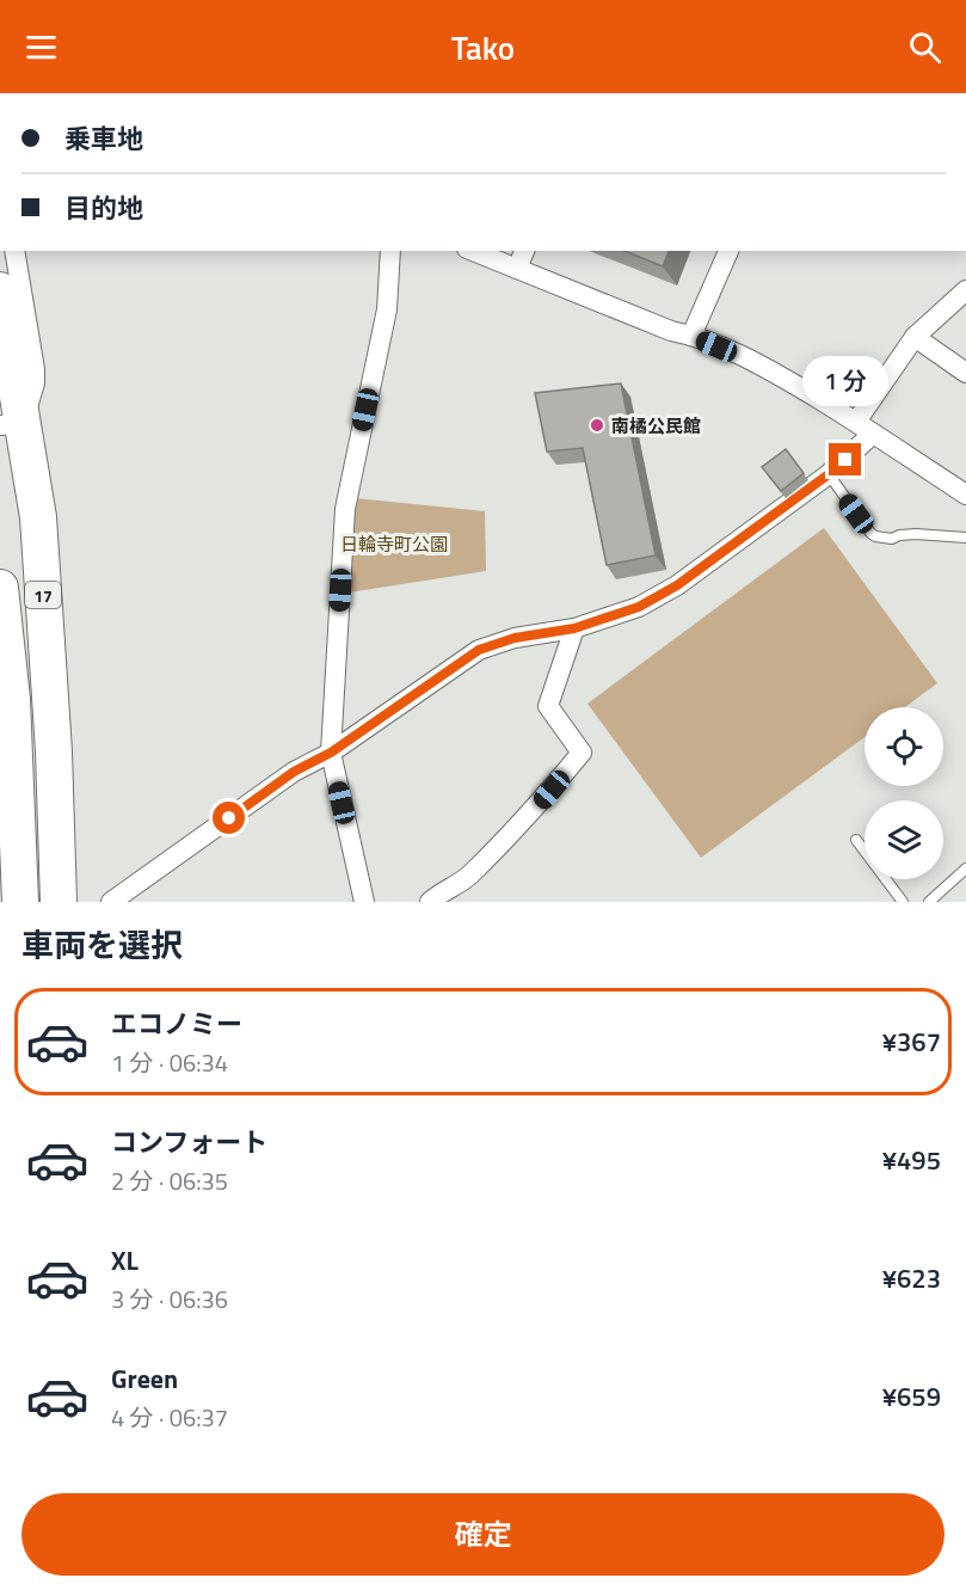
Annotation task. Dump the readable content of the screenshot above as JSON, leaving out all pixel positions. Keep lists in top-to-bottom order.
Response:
{
  "streets": {
    "highway": ["17"]
  },
  "parks": ["日輪寺町公園"],
  "places": ["南橘公民館"],
  "page": {
    "header": "Tako",
    "banner": ["乗車地", "目的地"],
    "bubble": "1 分",
    "heading": "車両を選択",
    "list": [
      {
        "name": "エコノミー",
        "note": "1 分 · 06:34",
        "value": "¥367"
      },
      {
        "name": "コンフォート",
        "note": "2 分 · 06:35",
        "value": "¥495"
      },
      {
        "name": "XL",
        "note": "3 分 · 06:36",
        "value": "¥623"
      },
      {
        "name": "Green",
        "note": "4 分 · 06:37",
        "value": "¥659"
      }
    ],
    "buttons": "確定"
  }
}
